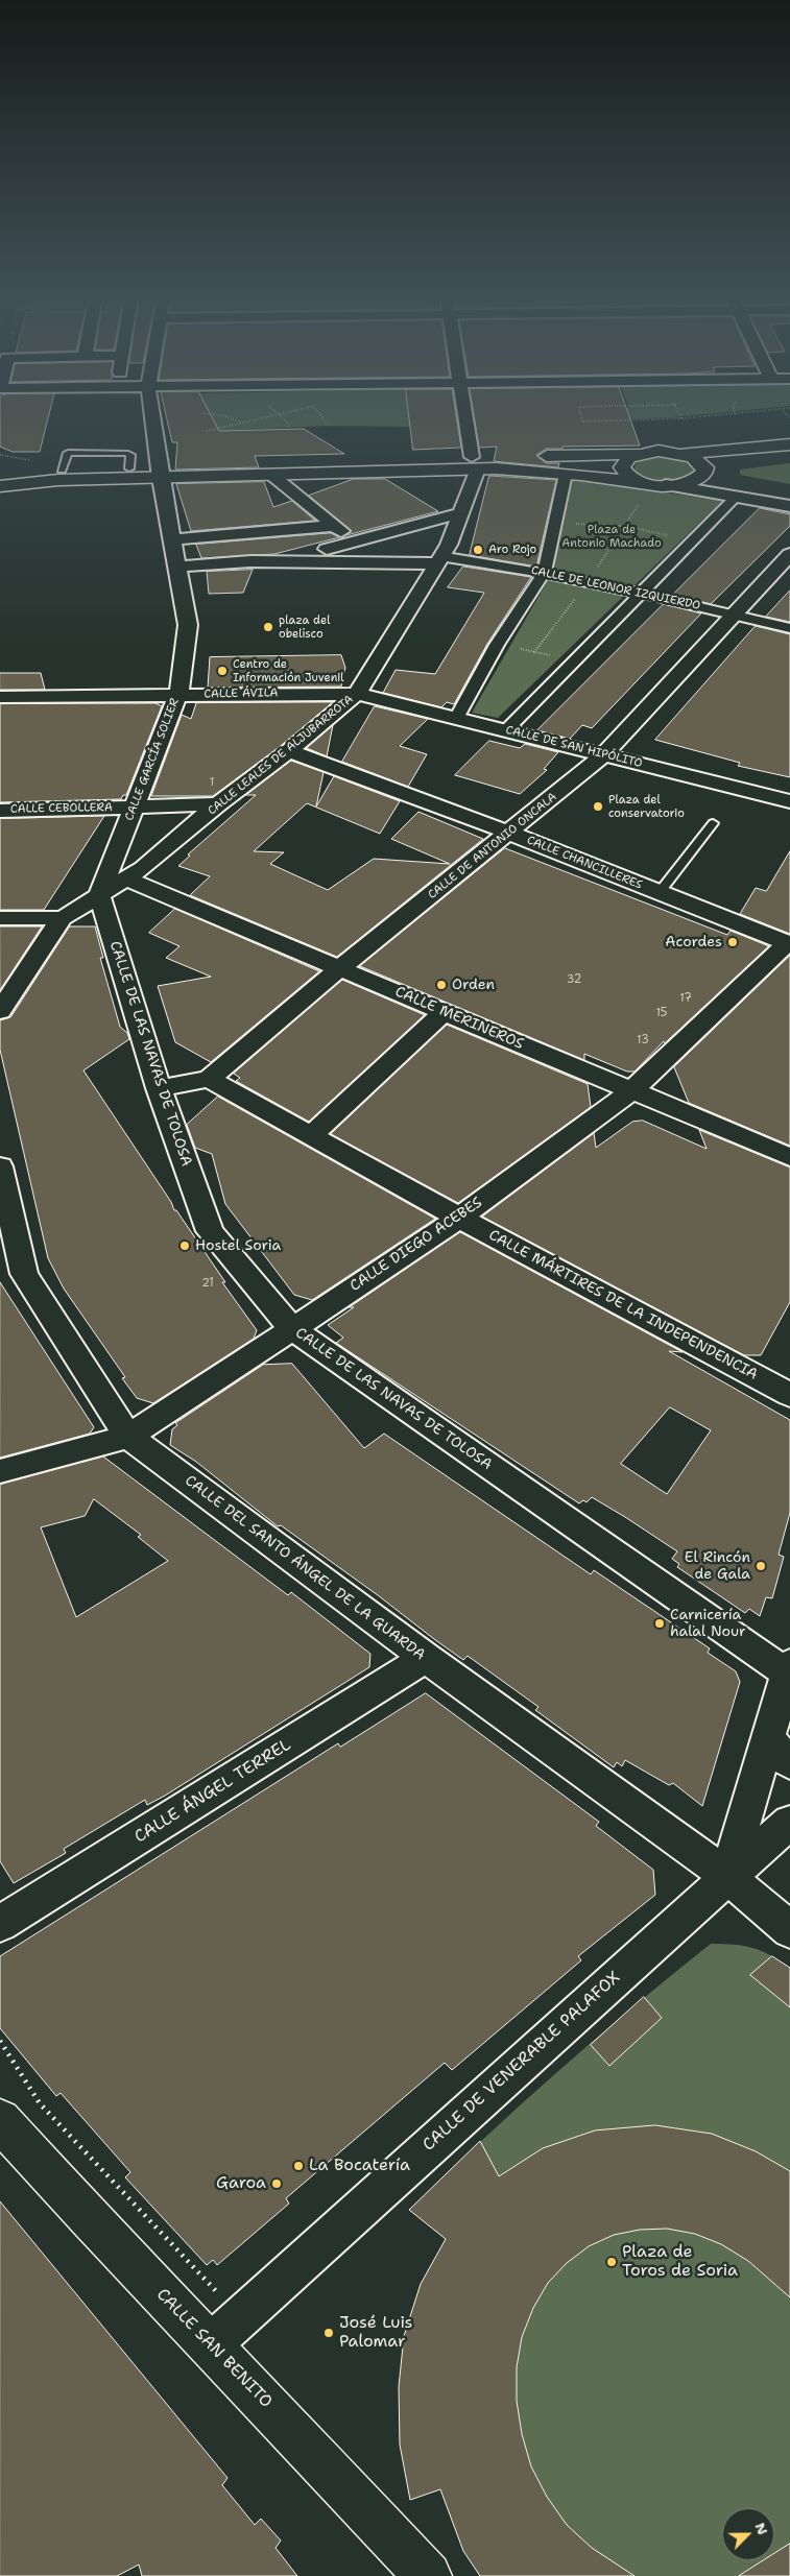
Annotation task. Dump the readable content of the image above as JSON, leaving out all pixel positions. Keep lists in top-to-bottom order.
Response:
{
  "streets": {
    "street": [
      "CALLE DE LEONOR IZQUIERDO",
      "CALLE ÁVILA",
      "CALLE DE SAN HIPÓLITO",
      "CALLE LEALES DE ALJUBARROTA",
      "CALLE GARCÍA SOLIER",
      "CALLE CEBOLLERA",
      "CALLE DE ANTONIO ONCALA",
      "CALLE CHANCILLERES",
      "CALLE MERINEROS",
      "CALLE DE LAS NAVAS DE TOLOSA",
      "CALLE DIEGO ACEBES",
      "CALLE MÁRTIRES DE LA INDEPENDENCIA",
      "CALLE DEL SANTO ÁNGEL DE LA GUARDA",
      "CALLE ÁNGEL TERREL",
      "CALLE DE VENERABLE PALAFOX",
      "CALLE SAN BENITO"
    ]
  },
  "crossings": [
    ["CALLE DE LEONOR IZQUIERDO", "CALLE LEALES DE ALJUBARROTA"],
    ["CALLE DE LEONOR IZQUIERDO", "CALLE DE ANTONIO ONCALA"],
    ["CALLE ÁVILA", "CALLE DE SAN HIPÓLITO"],
    ["CALLE ÁVILA", "CALLE LEALES DE ALJUBARROTA"],
    ["CALLE ÁVILA", "CALLE GARCÍA SOLIER"],
    ["CALLE DE SAN HIPÓLITO", "CALLE LEALES DE ALJUBARROTA"],
    ["CALLE DE SAN HIPÓLITO", "CALLE DE ANTONIO ONCALA"],
    ["CALLE LEALES DE ALJUBARROTA", "CALLE GARCÍA SOLIER"],
    ["CALLE LEALES DE ALJUBARROTA", "CALLE CEBOLLERA"],
    ["CALLE LEALES DE ALJUBARROTA", "CALLE CHANCILLERES"],
    ["CALLE LEALES DE ALJUBARROTA", "CALLE MERINEROS"],
    ["CALLE LEALES DE ALJUBARROTA", "CALLE DE LAS NAVAS DE TOLOSA"],
    ["CALLE GARCÍA SOLIER", "CALLE CEBOLLERA"],
    ["CALLE GARCÍA SOLIER", "CALLE DE LAS NAVAS DE TOLOSA"],
    ["CALLE DE ANTONIO ONCALA", "CALLE CHANCILLERES"],
    ["CALLE DE ANTONIO ONCALA", "CALLE MERINEROS"],
    ["CALLE DE ANTONIO ONCALA", "CALLE DE LAS NAVAS DE TOLOSA"],
    ["CALLE DE ANTONIO ONCALA", "CALLE MÁRTIRES DE LA INDEPENDENCIA"],
    ["CALLE CHANCILLERES", "CALLE DIEGO ACEBES"],
    ["CALLE MERINEROS", "CALLE DIEGO ACEBES"],
    ["CALLE DE LAS NAVAS DE TOLOSA", "CALLE DIEGO ACEBES"],
    ["CALLE DIEGO ACEBES", "CALLE MÁRTIRES DE LA INDEPENDENCIA"],
    ["CALLE DIEGO ACEBES", "CALLE DEL SANTO ÁNGEL DE LA GUARDA"],
    ["CALLE DEL SANTO ÁNGEL DE LA GUARDA", "CALLE ÁNGEL TERREL"],
    ["CALLE DEL SANTO ÁNGEL DE LA GUARDA", "CALLE DE VENERABLE PALAFOX"],
    ["CALLE DE VENERABLE PALAFOX", "CALLE SAN BENITO"]
  ],
  "parks": ["Plaza de Antonio Machado"],
  "places": [
    "Aro Rojo",
    "plaza del obelisco",
    "Centro de Información Juvenil",
    "Plaza del conservatorio",
    "Acordes",
    "Orden",
    "Hostel Soria",
    "El Rincón de Gala",
    "Carnicería halal Nour",
    "La Bocatería",
    "Garoa",
    "Plaza de Toros de Soria",
    "José Luis Palomar"
  ],
  "house_numbers": [
    "1",
    "32",
    "17",
    "15",
    "13",
    "21"
  ],
  "north": "top right"
}
